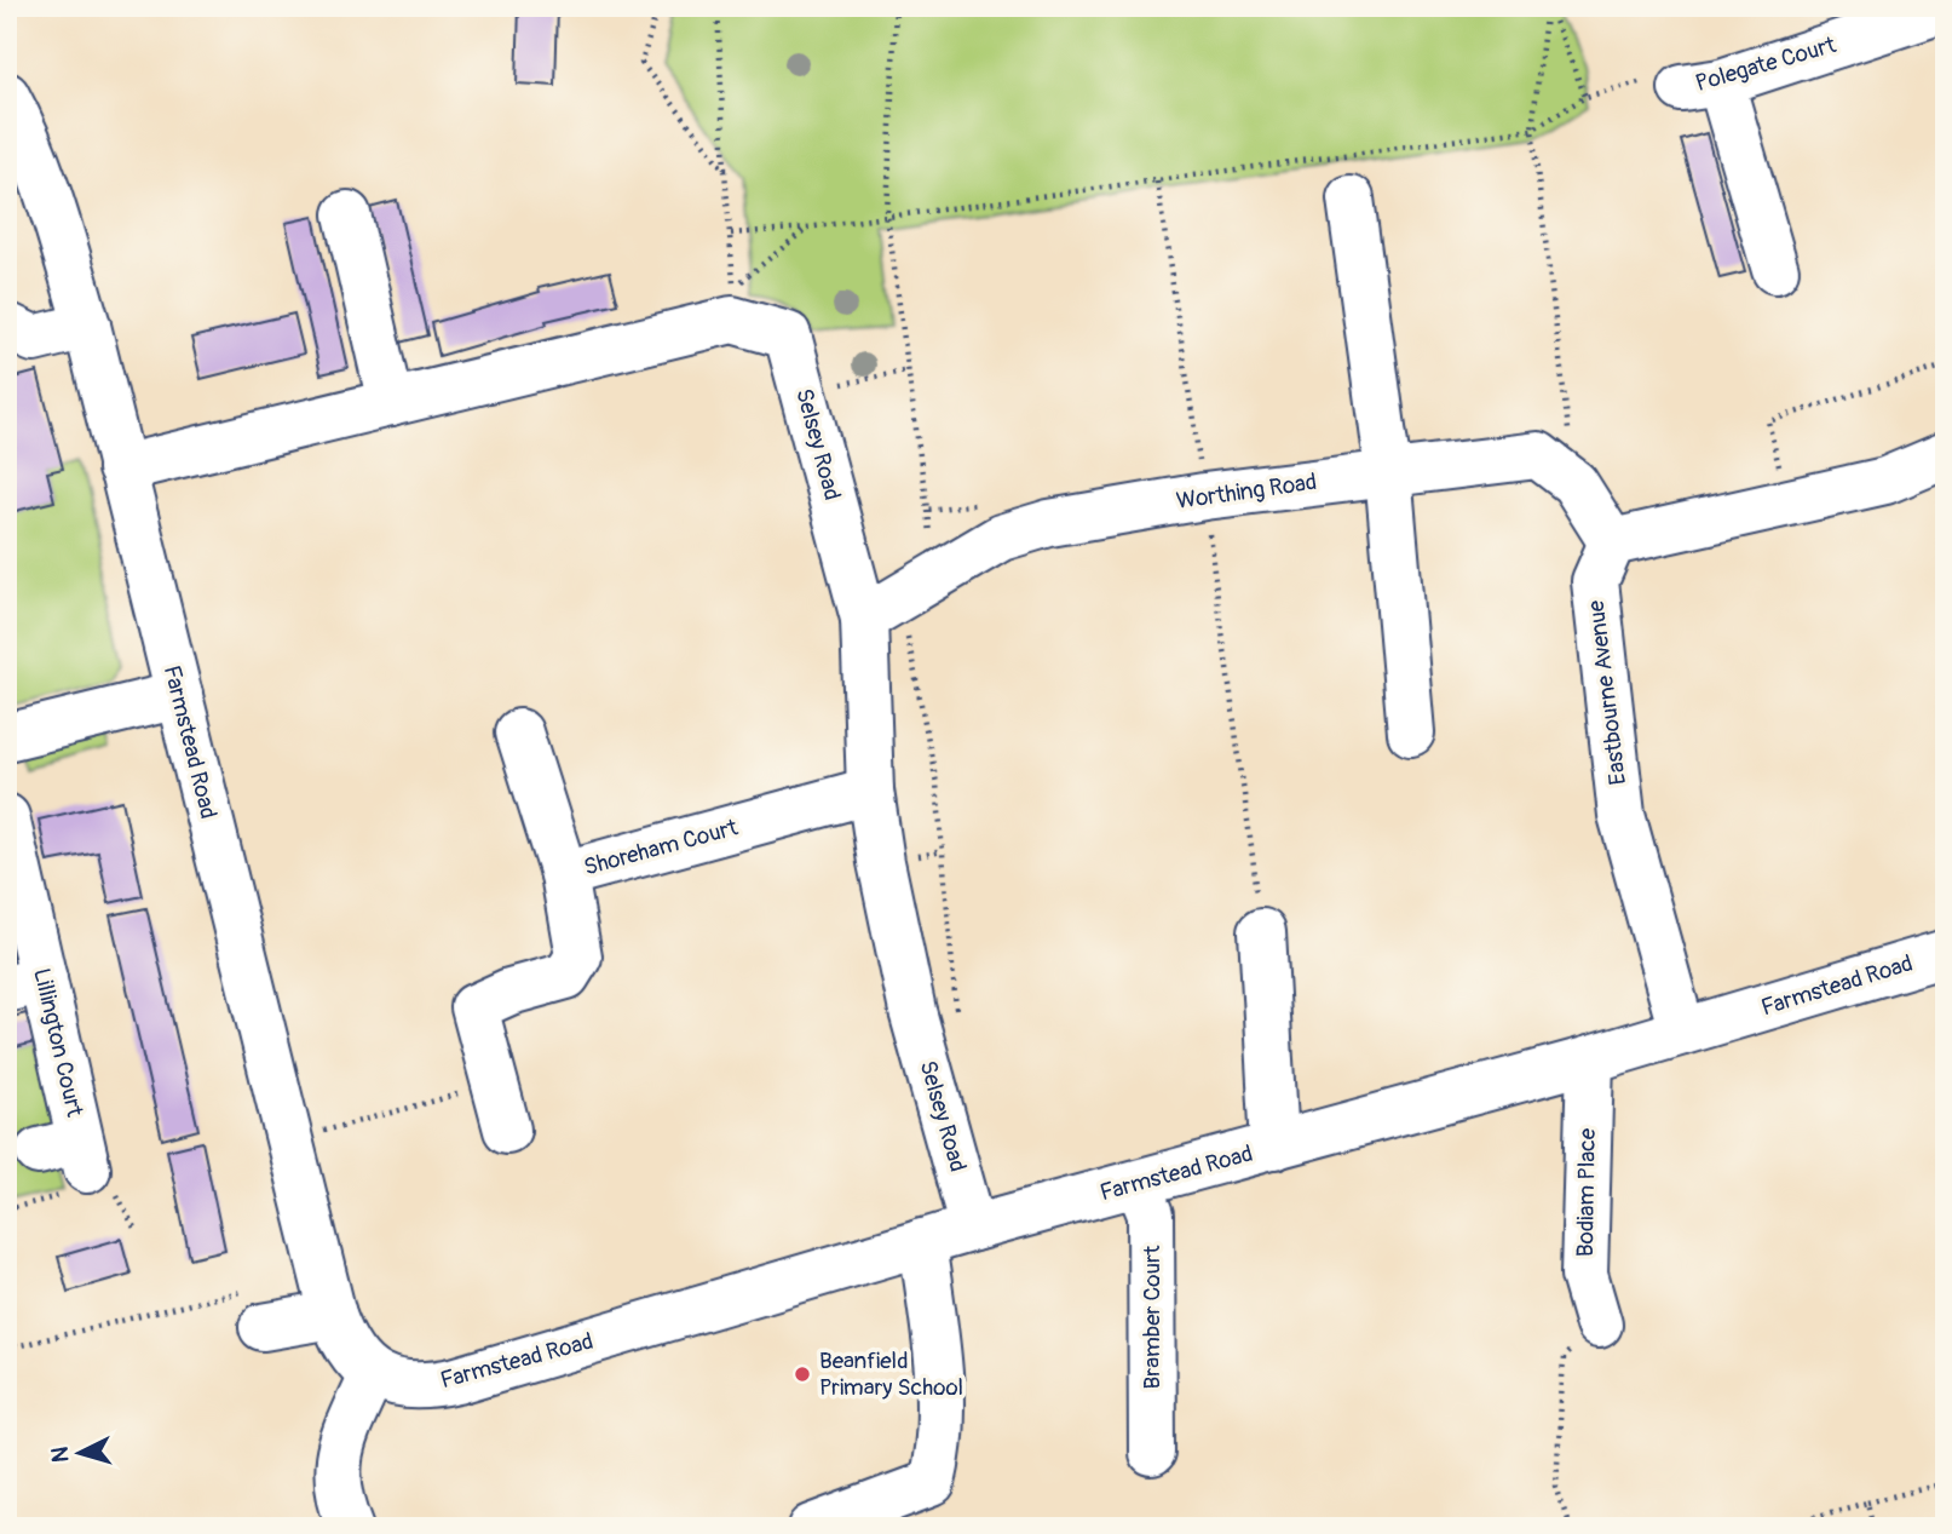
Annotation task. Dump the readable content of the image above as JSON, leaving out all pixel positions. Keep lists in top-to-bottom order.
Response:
{
  "streets": {
    "street": [
      "Polegate Court",
      "Selsey Road",
      "Worthing Road",
      "Eastbourne Avenue",
      "Farmstead Road",
      "Shoreham Court",
      "Lillington Court",
      "Bodiam Place",
      "Bramber Court"
    ]
  },
  "crossings": [
    ["Selsey Road", "Worthing Road"],
    ["Selsey Road", "Farmstead Road"],
    ["Selsey Road", "Shoreham Court"],
    ["Worthing Road", "Eastbourne Avenue"],
    ["Eastbourne Avenue", "Farmstead Road"],
    ["Farmstead Road", "Bodiam Place"],
    ["Farmstead Road", "Bramber Court"]
  ],
  "places": ["Beanfield Primary School"],
  "north": "left"
}
